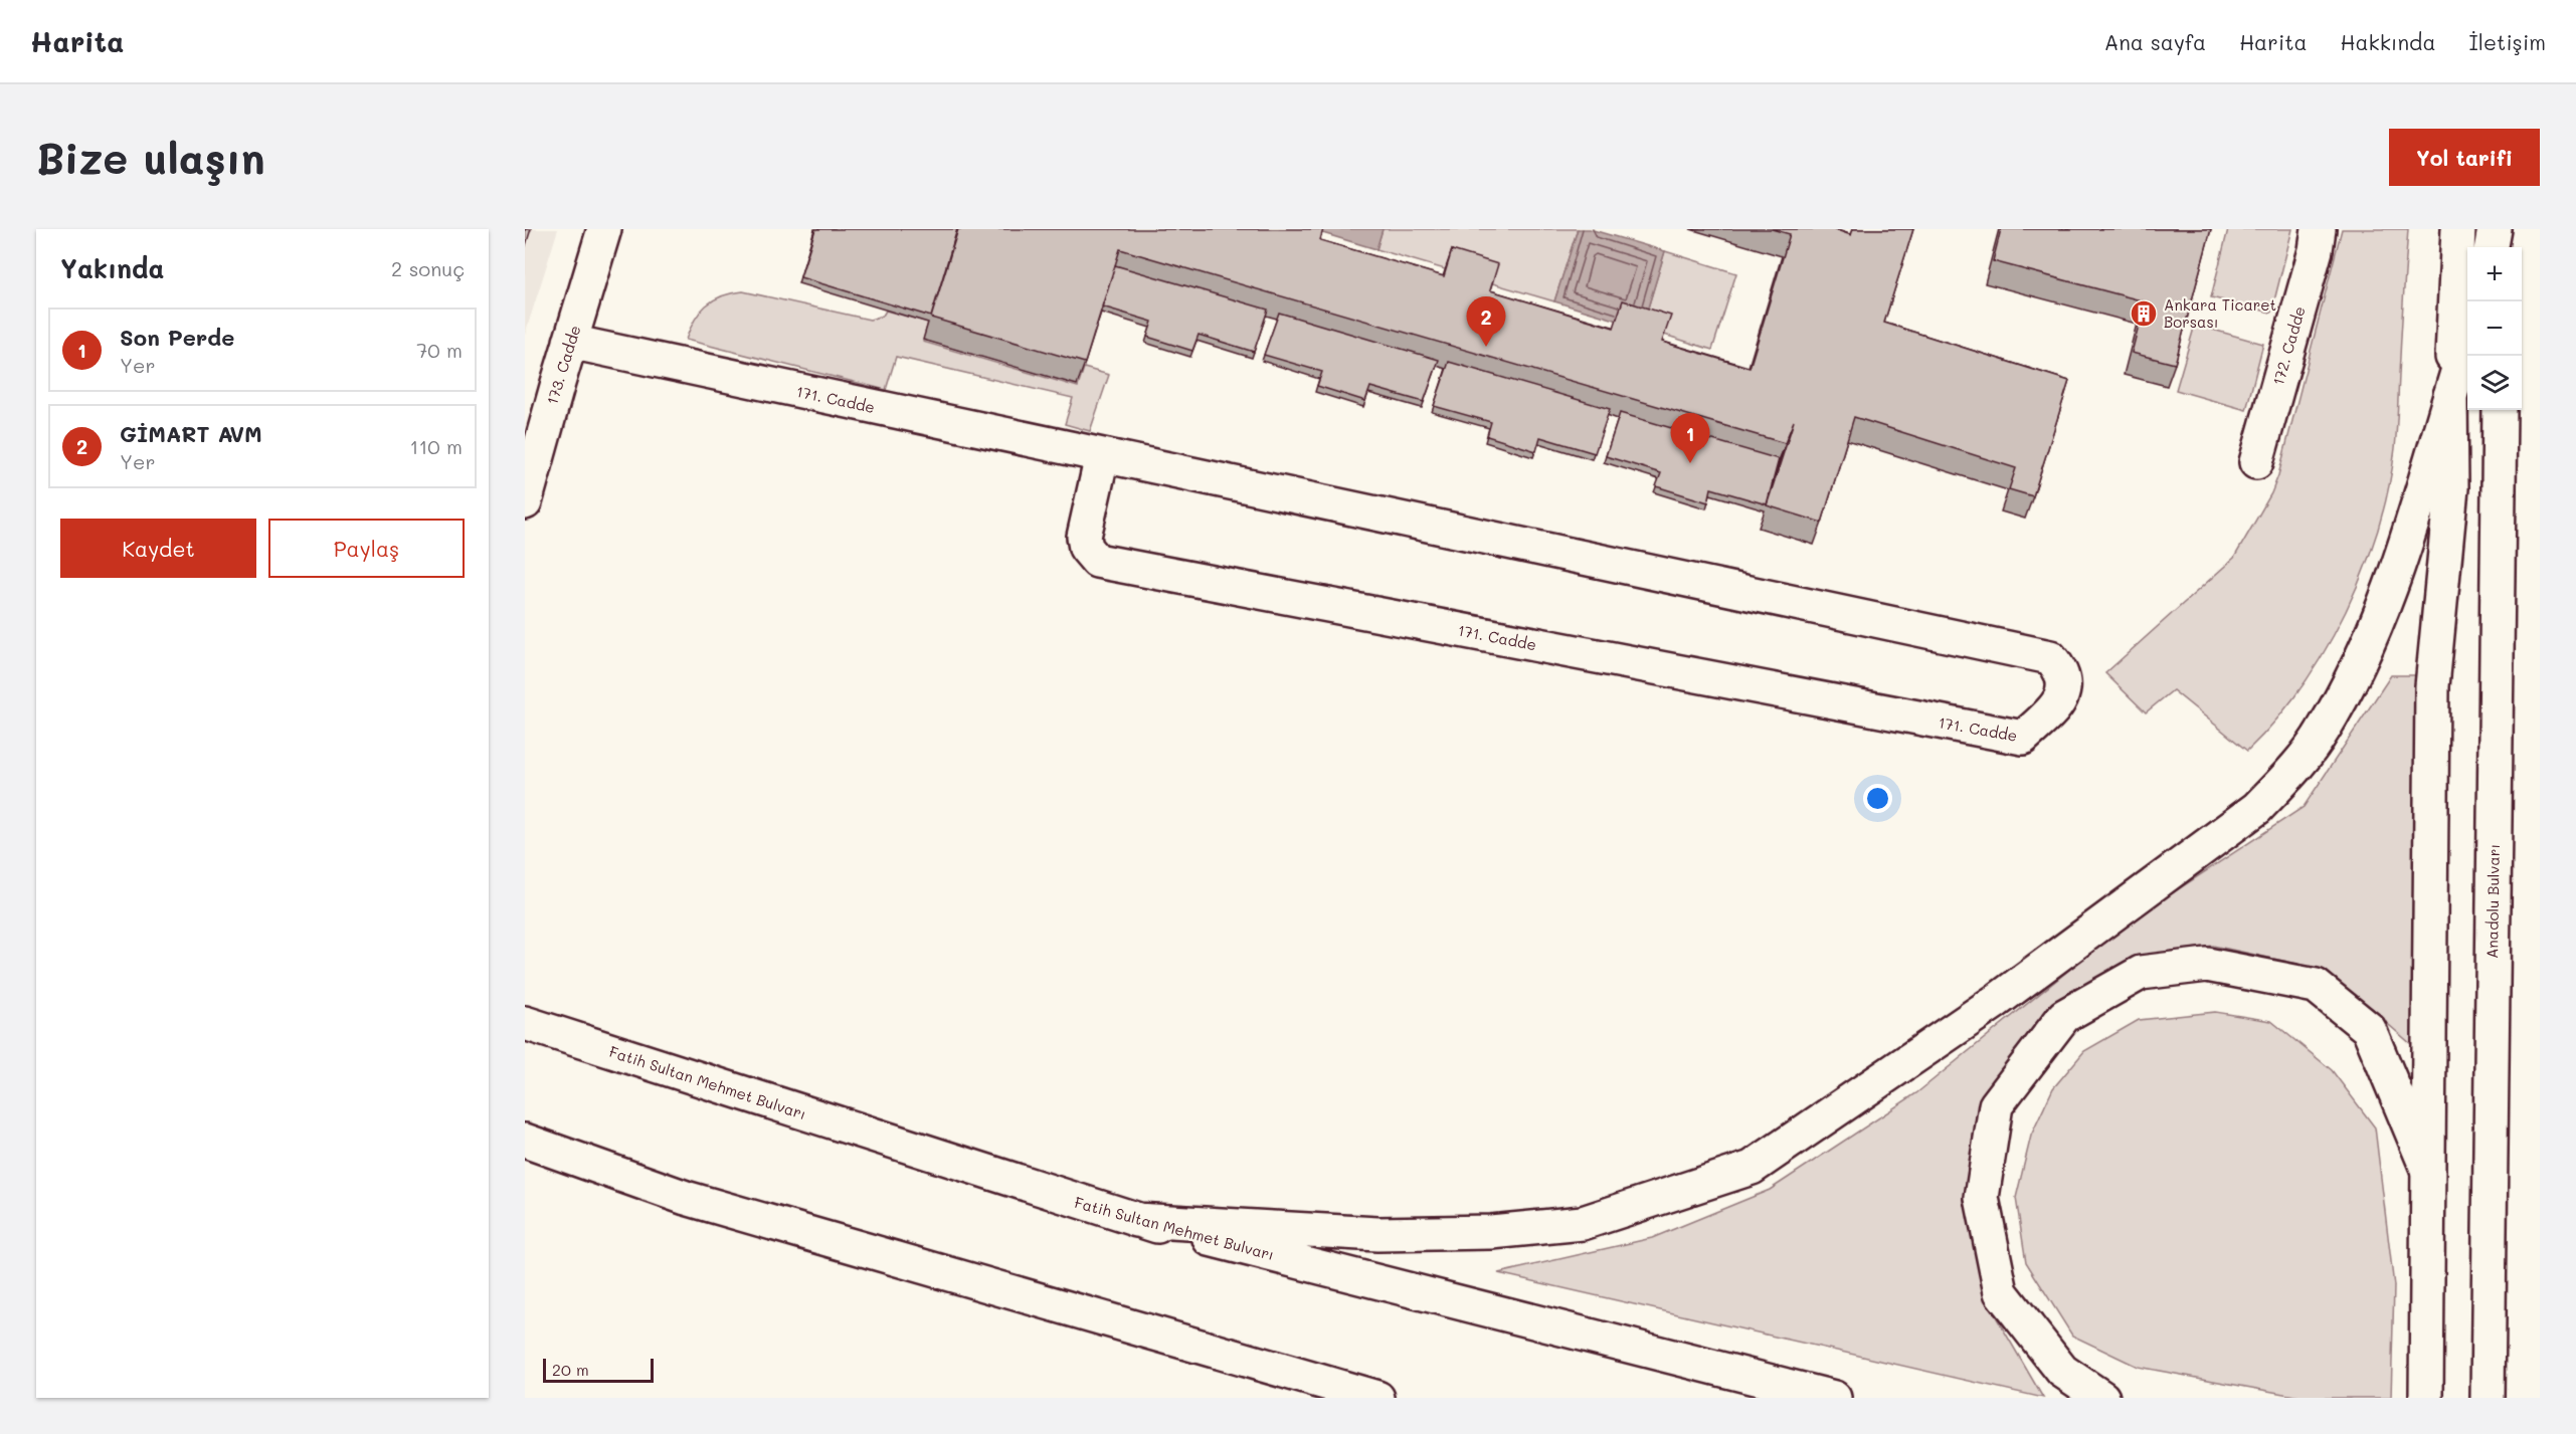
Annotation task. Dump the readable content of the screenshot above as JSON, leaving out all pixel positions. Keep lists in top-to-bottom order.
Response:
{
  "streets": {
    "main road": [
      "172. Cadde",
      "173. Cadde",
      "171. Cadde",
      "Anadolu Bulvarı",
      "Fatih Sultan Mehmet Bulvarı"
    ]
  },
  "crossings": [
    ["173. Cadde", "171. Cadde"]
  ],
  "places": {
    "building": ["Ankara Ticaret Borsası"]
  },
  "scale_bar": "20 m",
  "page": {
    "header": "Harita",
    "nav": [
      "Ana sayfa",
      "Harita",
      "Hakkında",
      "İletişim"
    ],
    "buttons": [
      "Yol tarifi",
      ["Kaydet", "Paylaş"]
    ],
    "title": "Bize ulaşın",
    "heading": ["Yakında", "2 sonuç"],
    "map_buttons": ["+", "−"],
    "pins": ["2", "1"],
    "list": [
      {
        "mark": "1",
        "name": "Son Perde",
        "note": "Yer",
        "value": "70 m"
      },
      {
        "mark": "2",
        "name": "GİMART AVM",
        "note": "Yer",
        "value": "110 m"
      }
    ],
    "scale": "20 m"
  }
}
